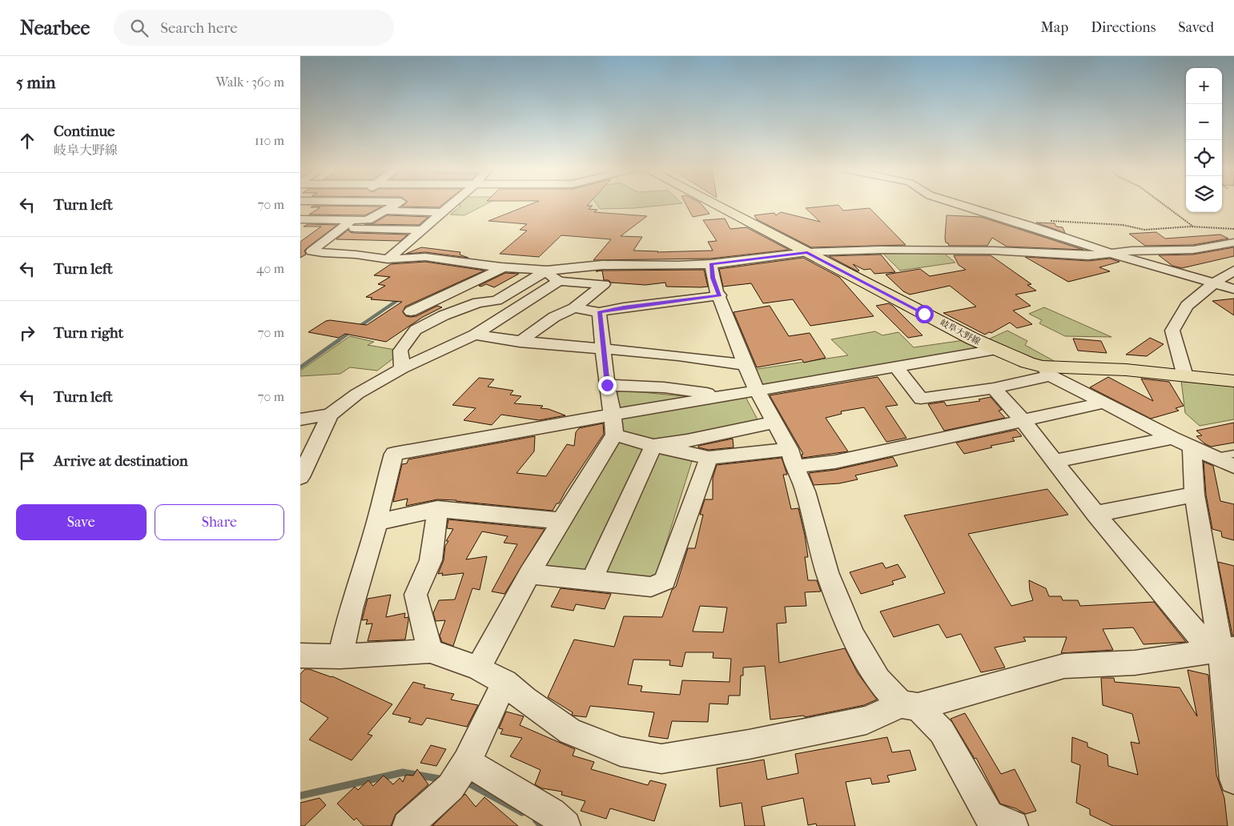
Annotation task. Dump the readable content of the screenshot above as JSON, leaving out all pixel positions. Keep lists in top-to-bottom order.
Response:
{
  "streets": {
    "main road": ["岐阜大野線"]
  },
  "page": {
    "header": "Nearbee",
    "search": "Search here",
    "nav": ["Map", "Directions", "Saved"],
    "heading": ["5 min", "Walk · 360 m"],
    "map_buttons": ["+", "−"],
    "list": [
      ["Continue", "岐阜大野線", "110 m"],
      ["Turn left", "70 m"],
      ["Turn left", "40 m"],
      ["Turn right", "70 m"],
      ["Turn left", "70 m"],
      "Arrive at destination"
    ],
    "buttons": ["Save", "Share"]
  }
}
